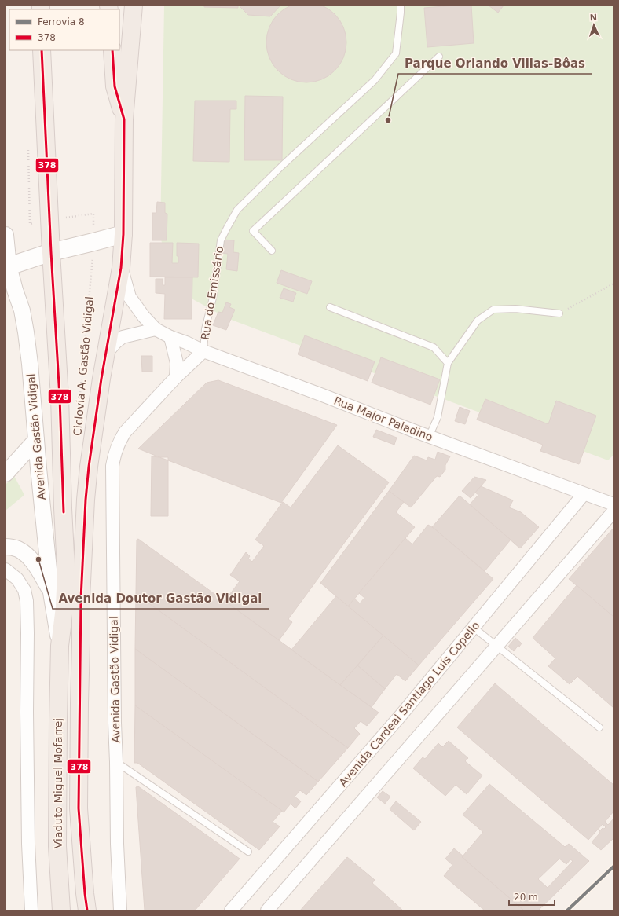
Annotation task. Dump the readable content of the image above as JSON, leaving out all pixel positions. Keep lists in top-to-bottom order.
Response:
{
  "streets": {
    "highway": ["Avenida Gastão Vidigal", "Viaduto Miguel Mofarrej"],
    "street": ["Rua Major Paladino", "Avenida Cardeal Santiago Luís Copello"],
    "lane": ["Rua do Emissário"],
    "path": ["Ciclovia A. Gastão Vidigal"]
  },
  "crossings": [
    ["Rua do Emissário", "Rua Major Paladino"],
    ["Rua do Emissário", "Avenida Gastão Vidigal"],
    ["Rua Major Paladino", "Avenida Gastão Vidigal"],
    ["Rua Major Paladino", "Avenida Cardeal Santiago Luís Copello"],
    ["Avenida Gastão Vidigal", "Viaduto Miguel Mofarrej"]
  ],
  "places": ["Parque Orlando Villas-Bôas", "Avenida Doutor Gastão Vidigal"],
  "lines": ["transit line 378", "rail line 8"],
  "legend": ["Ferrovia 8", "378"],
  "scale_bar": "20 m",
  "north": "top"
}
